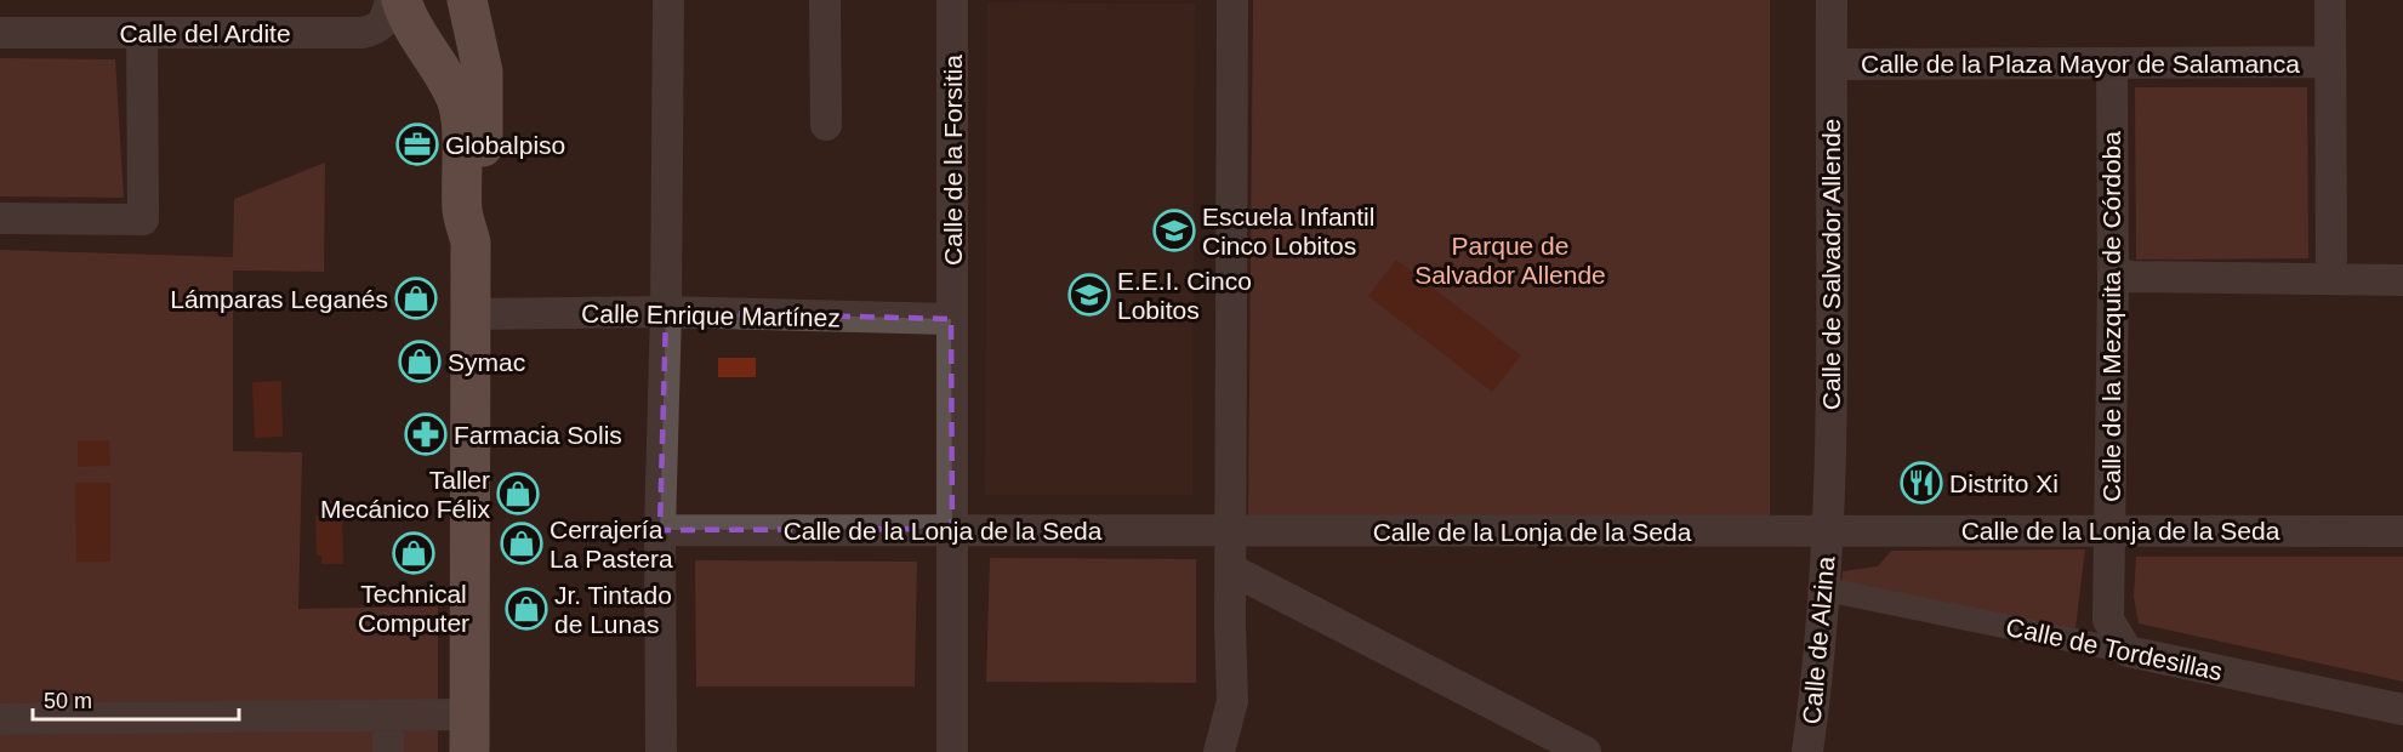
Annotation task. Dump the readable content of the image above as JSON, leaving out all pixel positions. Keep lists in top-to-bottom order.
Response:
{
  "streets": {
    "street": [
      "Calle del Ardite",
      "Calle de la Plaza Mayor de Salamanca",
      "Calle de la Forsitia",
      "Calle de Salvador Allende",
      "Calle Enrique Martínez",
      "Calle de la Mezquita de Córdoba",
      "Calle de la Lonja de la Seda",
      "Calle de Alzina",
      "Calle de Tordesillas"
    ]
  },
  "crossings": [
    ["Calle de la Plaza Mayor de Salamanca", "Calle de Salvador Allende"],
    ["Calle de la Plaza Mayor de Salamanca", "Calle de la Mezquita de Córdoba"],
    ["Calle de la Forsitia", "Calle Enrique Martínez"],
    ["Calle de la Forsitia", "Calle de la Lonja de la Seda"],
    ["Calle de Salvador Allende", "Calle de la Lonja de la Seda"],
    ["Calle de Salvador Allende", "Calle de Alzina"],
    ["Calle de la Mezquita de Córdoba", "Calle de la Lonja de la Seda"],
    ["Calle de la Mezquita de Córdoba", "Calle de Tordesillas"],
    ["Calle de la Lonja de la Seda", "Calle de Alzina"],
    ["Calle de Alzina", "Calle de Tordesillas"]
  ],
  "parks": ["Parque de Salvador Allende"],
  "places": {
    "office": ["Globalpiso"],
    "school or university": ["Escuela Infantil Cinco Lobitos", "E.E.I. Cinco Lobitos"],
    "shop": [
      "Lámparas Leganés",
      "Symac",
      "Taller Mecánico Félix",
      "Cerrajería La Pastera",
      "Technical Computer",
      "Jr. Tintado de Lunas"
    ],
    "pharmacy": ["Farmacia Solis"],
    "restaurant": ["Distrito Xi"]
  },
  "scale_bar": "50 m"
}
